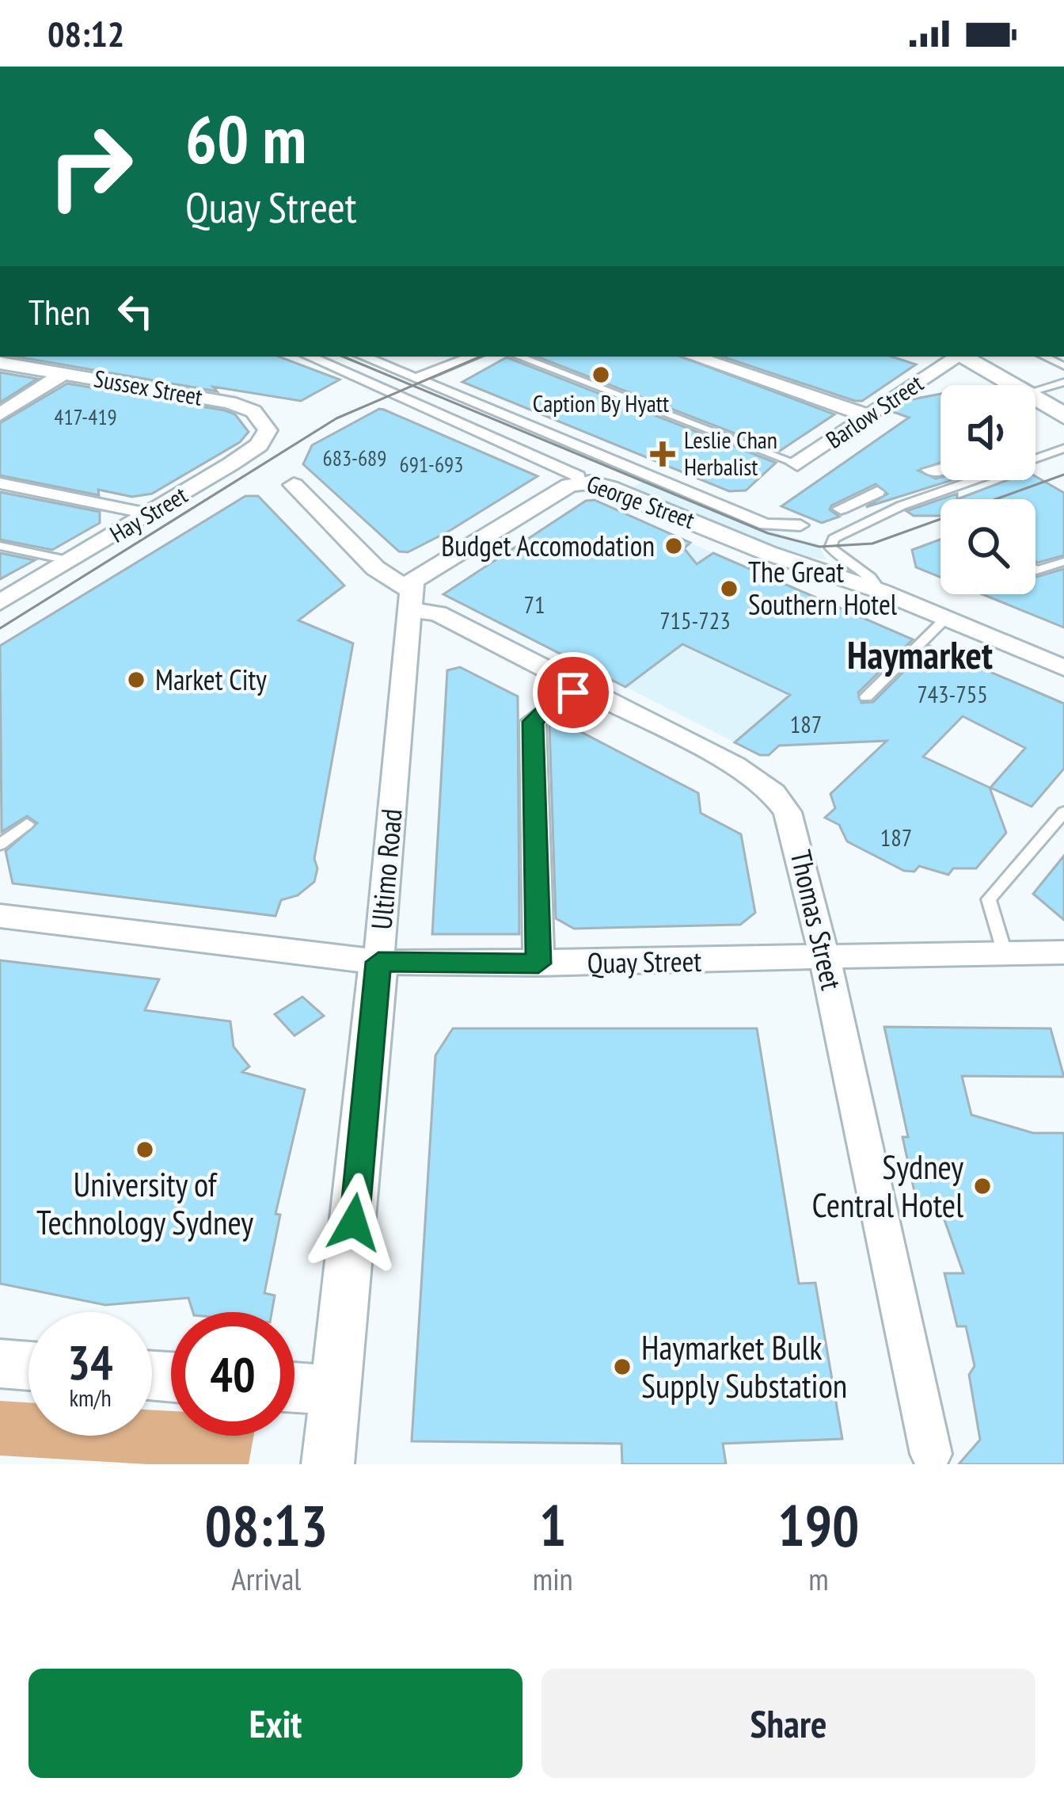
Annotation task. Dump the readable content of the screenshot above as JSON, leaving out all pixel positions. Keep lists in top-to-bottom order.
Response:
{
  "streets": {
    "street": [
      "Sussex Street",
      "Barlow Street",
      "George Street",
      "Hay Street",
      "Ultimo Road",
      "Thomas Street",
      "Quay Street"
    ]
  },
  "crossings": [
    ["Sussex Street", "Hay Street"],
    ["Ultimo Road", "Thomas Street"],
    ["Ultimo Road", "Quay Street"],
    ["Thomas Street", "Quay Street"]
  ],
  "districts": ["Haymarket"],
  "places": {
    "other": [
      "Caption By Hyatt",
      "Budget Accomodation",
      "The Great Southern Hotel",
      "Market City",
      "University of Technology Sydney",
      "Sydney Central Hotel",
      "Haymarket Bulk Supply Substation"
    ],
    "health": ["Leslie Chan Herbalist"]
  },
  "house_numbers": [
    "417-419",
    "683-689",
    "691-693",
    "71",
    "715-723",
    "743-755",
    "187",
    "187"
  ],
  "page": {
    "status": "08:12",
    "turn": ["60 m", "Quay Street"],
    "then": "Then",
    "speed": "34 km/h",
    "limit": "40",
    "eta": [
      "08:13",
      "Arrival",
      "1",
      "min",
      "190",
      "m"
    ],
    "buttons": ["Exit", "Share"]
  }
}
